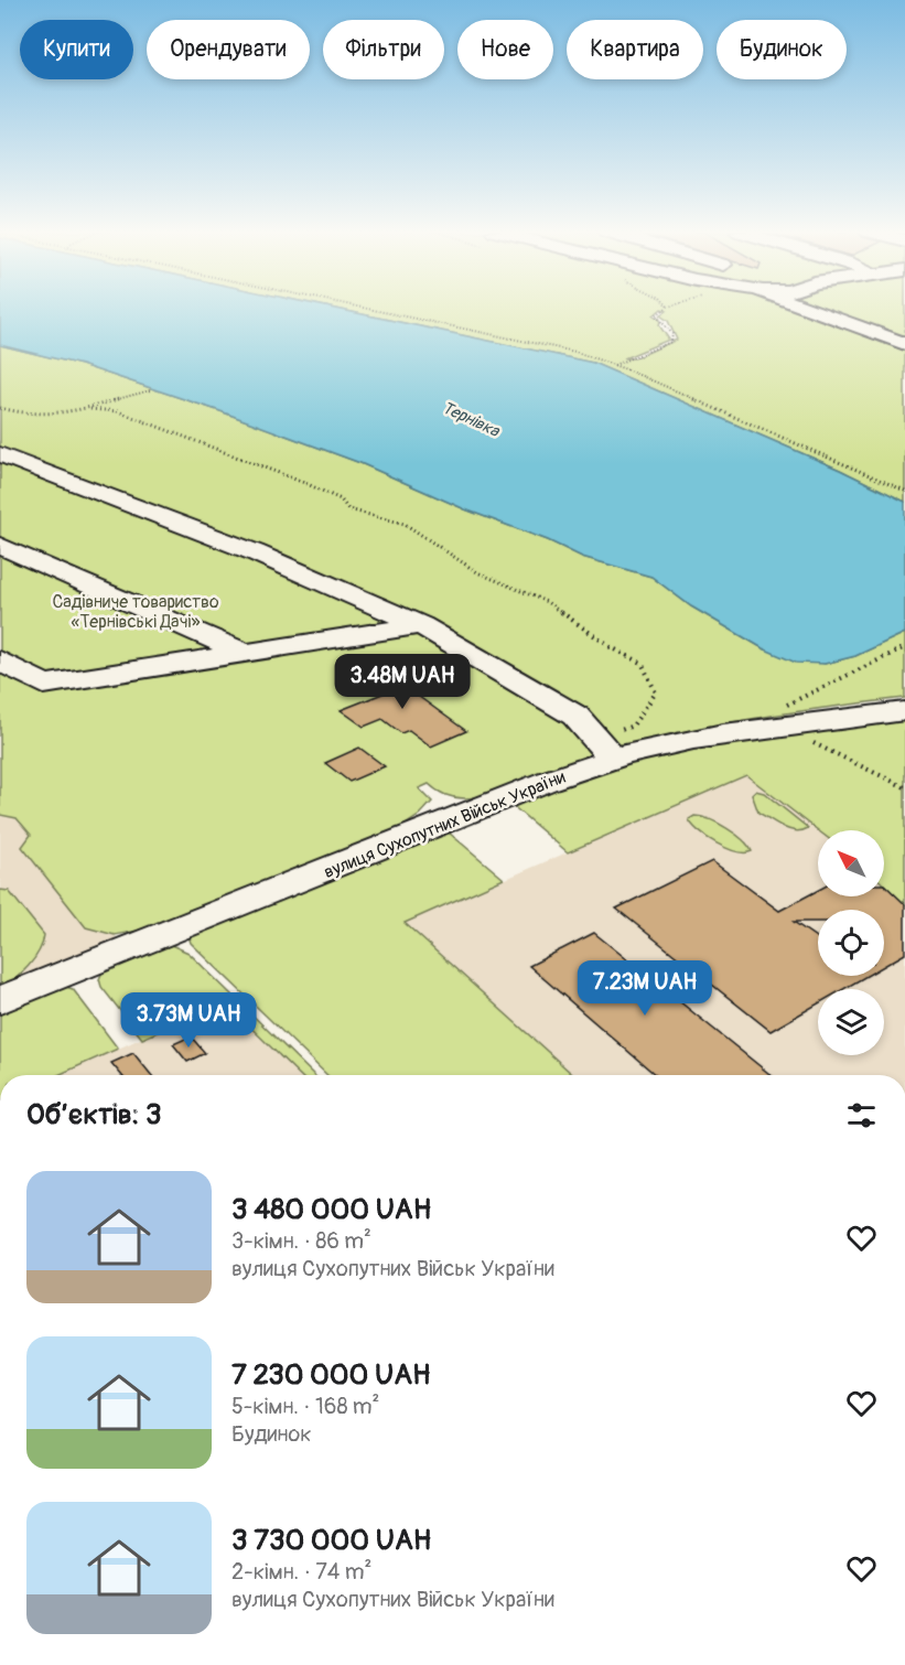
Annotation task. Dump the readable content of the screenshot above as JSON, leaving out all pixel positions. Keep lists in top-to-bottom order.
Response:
{
  "streets": {
    "street": ["вулиця Сухопутних Військ України"]
  },
  "water": ["Тернівка"],
  "parks": ["Садівниче товариство «Тернівські Дачі»"],
  "north": "top left",
  "page": {
    "chip": [
      "Купити",
      "Орендувати",
      "Фільтри",
      "Нове",
      "Квартира",
      "Будинок"
    ],
    "price": ["3.48M UAH", "7.23M UAH", "3.73M UAH"],
    "heading": "Об’єктів: 3",
    "list": [
      {
        "name": "3 480 000 UAH",
        "note": "3-кімн. · 86 m² · вулиця Сухопутних Військ України"
      },
      {
        "name": "7 230 000 UAH",
        "note": "5-кімн. · 168 m² · Будинок"
      },
      {
        "name": "3 730 000 UAH",
        "note": "2-кімн. · 74 m² · вулиця Сухопутних Військ України"
      }
    ]
  }
}
